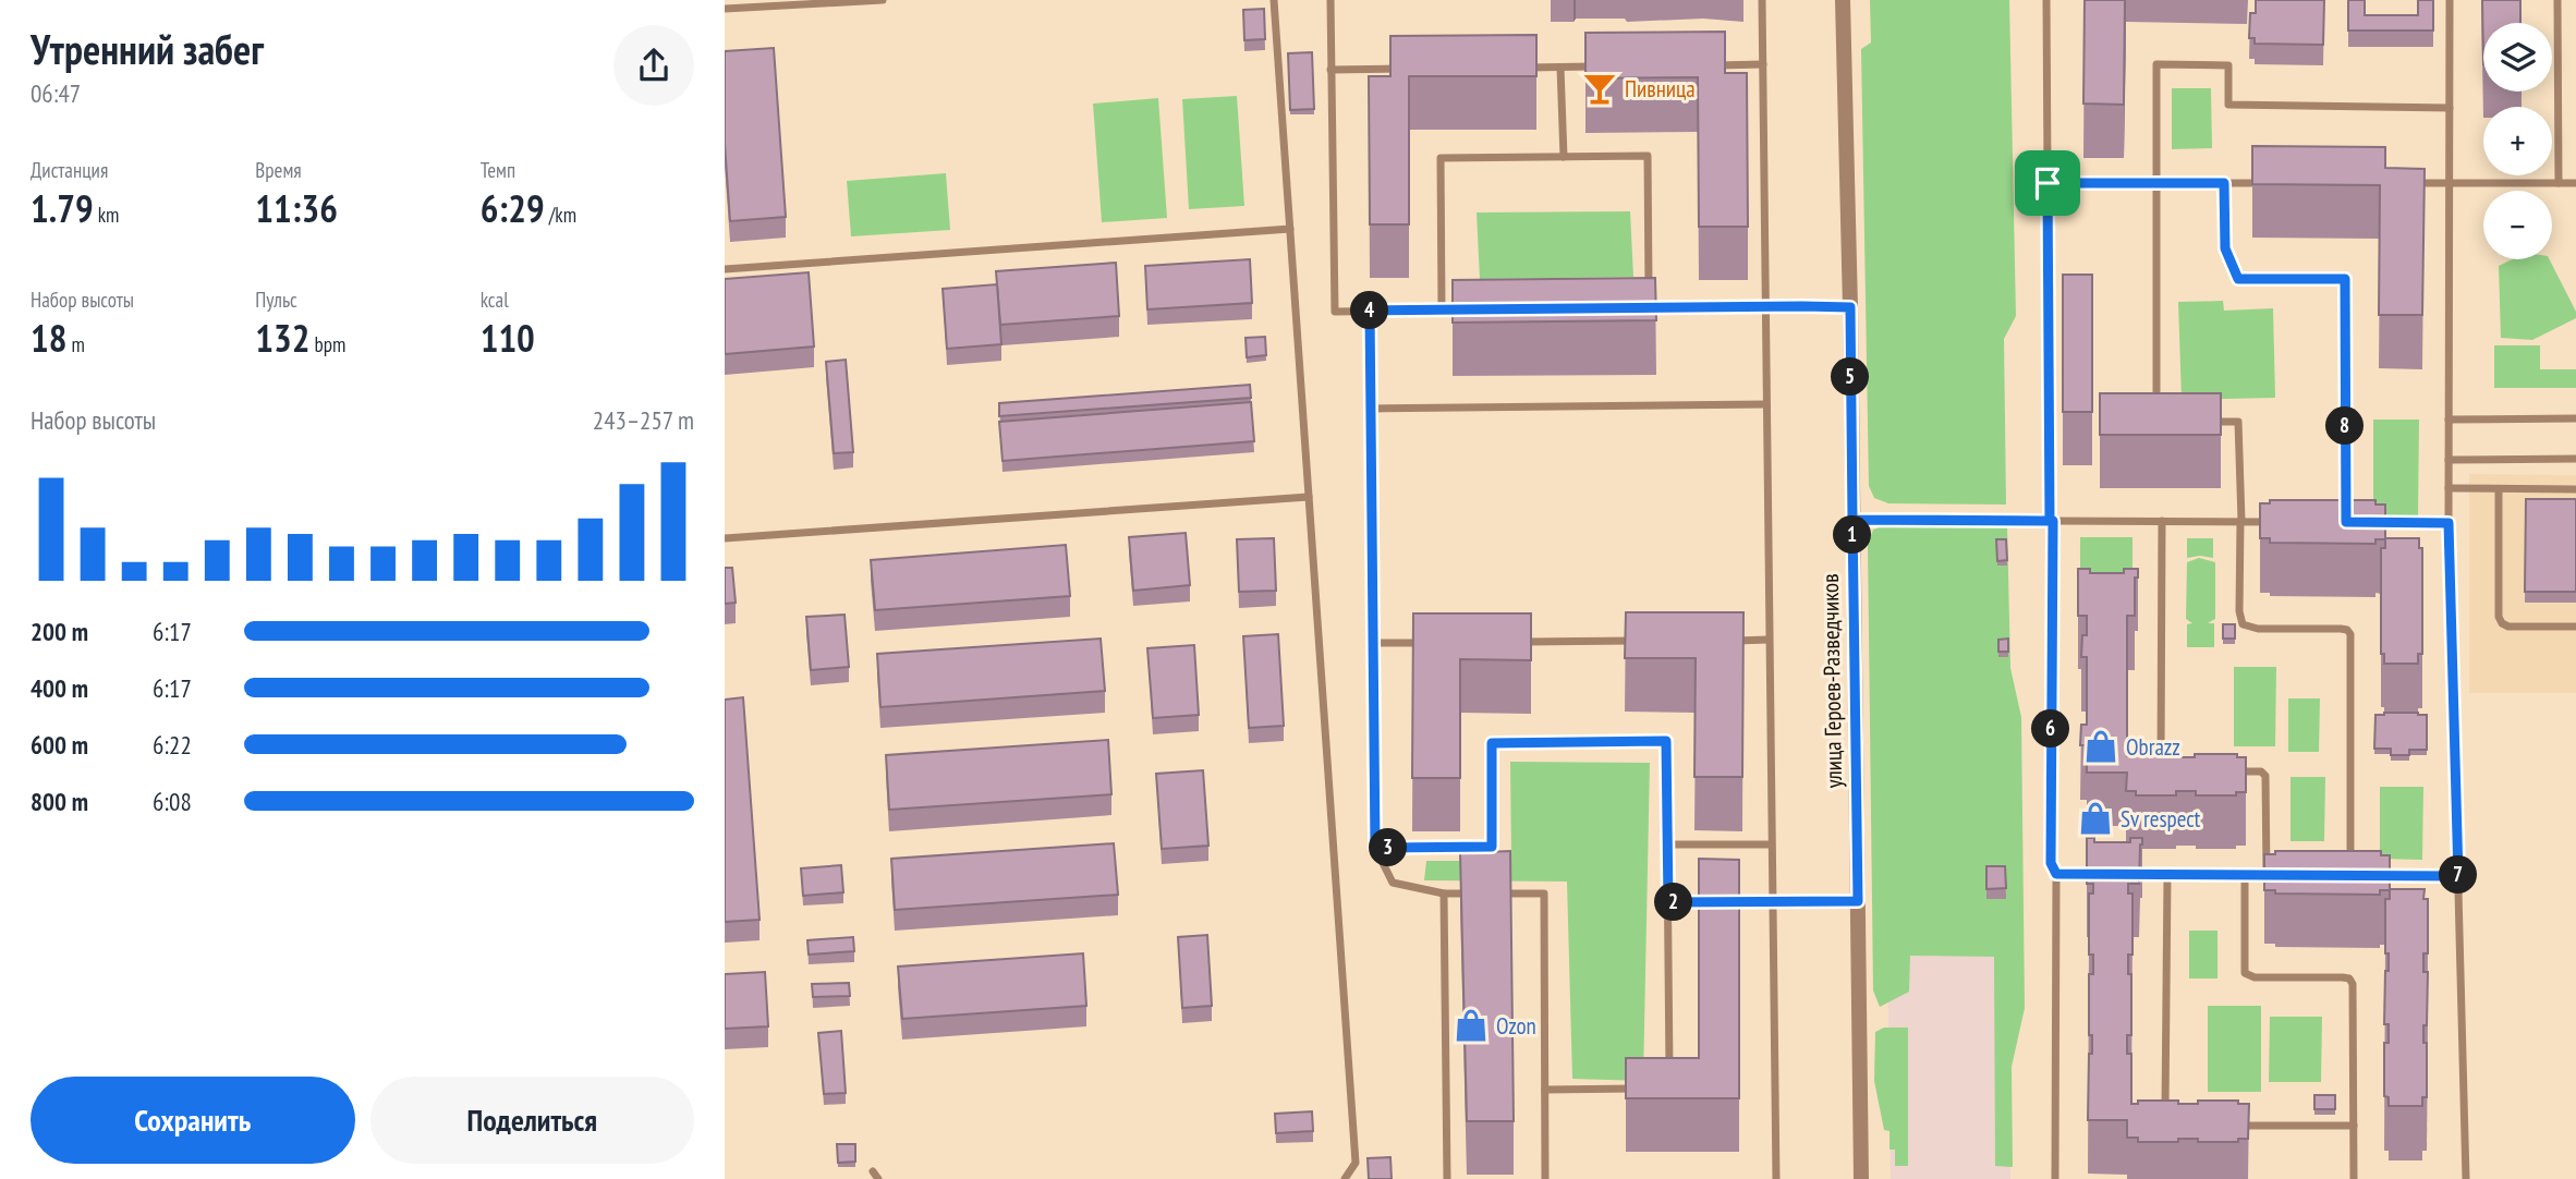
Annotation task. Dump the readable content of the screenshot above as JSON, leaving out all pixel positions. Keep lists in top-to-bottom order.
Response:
{
  "streets": {
    "street": ["улица Героев-Разведчиков"]
  },
  "places": {
    "bar": ["Пивница"],
    "shop": ["Obrazz", "Sv respect", "Ozon"]
  },
  "page": {
    "heading": ["Утренний забег", "06:47"],
    "map_buttons": ["+", "−"],
    "stats": [
      ["Дистанция", "1.79 km"],
      ["Время", "11:36"],
      ["Темп", "6:29 /km"],
      ["Набор высоты", "18 m"],
      ["Пульс", "132 bpm"],
      ["kcal", "110"]
    ],
    "pins": [
      "4",
      "5",
      "8",
      "1",
      "6",
      "3",
      "7",
      "2"
    ],
    "chart": ["Набор высоты", "243–257 m"],
    "list": [
      {
        "name": "200 m",
        "note": "6:17"
      },
      {
        "name": "400 m",
        "note": "6:17"
      },
      {
        "name": "600 m",
        "note": "6:22"
      },
      {
        "name": "800 m",
        "note": "6:08"
      }
    ],
    "buttons": ["Сохранить", "Поделиться"]
  }
}
